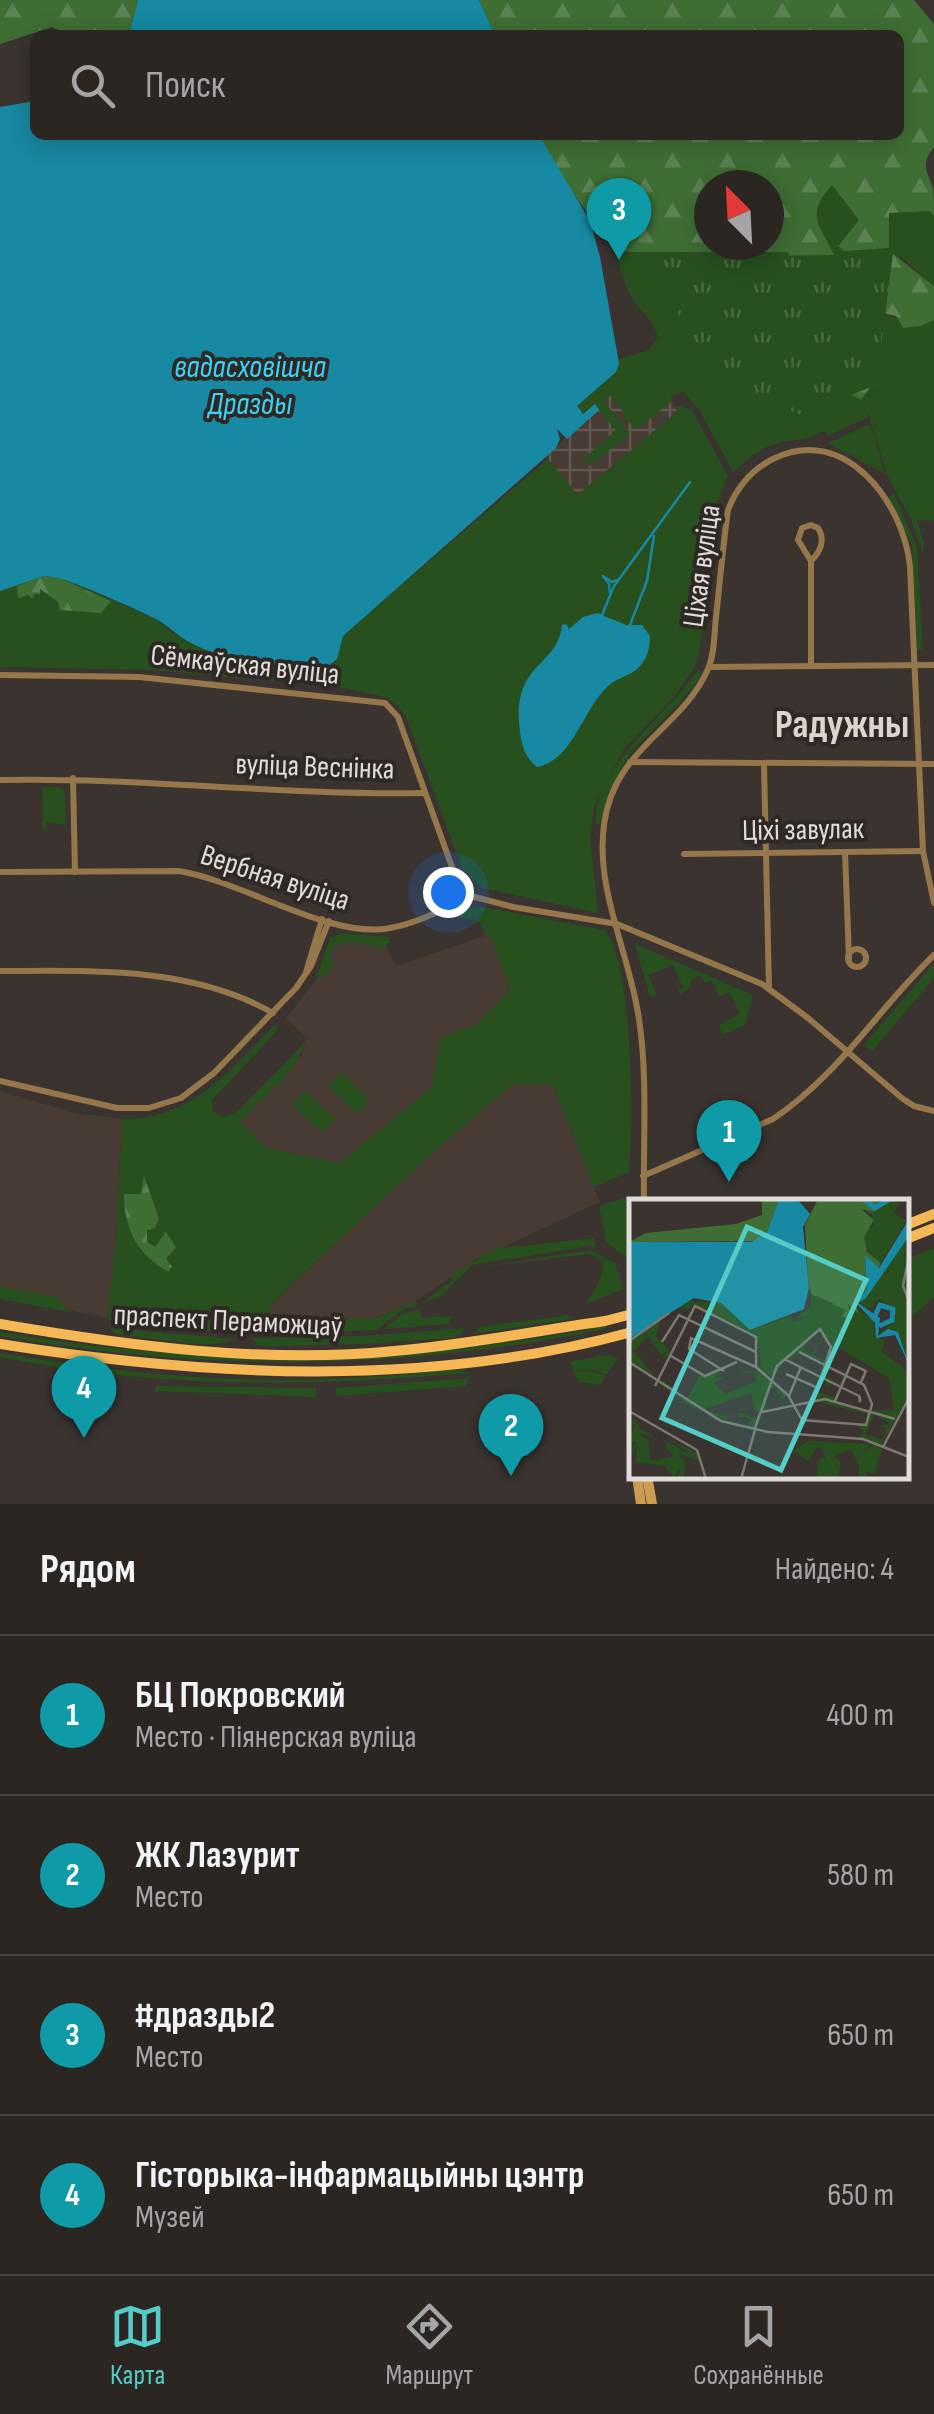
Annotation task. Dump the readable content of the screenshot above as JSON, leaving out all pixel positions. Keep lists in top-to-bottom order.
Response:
{
  "streets": {
    "main road": ["праспект Пераможцаў"],
    "street": [
      "Ціхая вуліца",
      "Сёмкаўская вуліца",
      "вуліца Веснінка",
      "Ціхі завулак",
      "Вербная вуліца"
    ]
  },
  "crossings": [
    ["Ціхая вуліца", "Ціхі завулак"],
    ["Сёмкаўская вуліца", "вуліца Веснінка"],
    ["вуліца Веснінка", "Вербная вуліца"]
  ],
  "districts": ["Радужны"],
  "water": ["вадасховішча Дразды"],
  "north": "top left",
  "page": {
    "search": "Поиск",
    "pins": [
      "3",
      "1",
      "4",
      "2"
    ],
    "heading": ["Рядом", "Найдено: 4"],
    "list": [
      {
        "mark": "1",
        "name": "БЦ Покровский",
        "note": "Место · Піянерская вуліца",
        "value": "400 m"
      },
      {
        "mark": "2",
        "name": "ЖК Лазурит",
        "note": "Место",
        "value": "580 m"
      },
      {
        "mark": "3",
        "name": "#дразды2",
        "note": "Место",
        "value": "650 m"
      },
      {
        "mark": "4",
        "name": "Гісторыка-інфармацыйны цэнтр",
        "note": "Музей",
        "value": "650 m"
      }
    ],
    "nav": ["Карта", "Маршрут", "Сохранённые"]
  }
}
